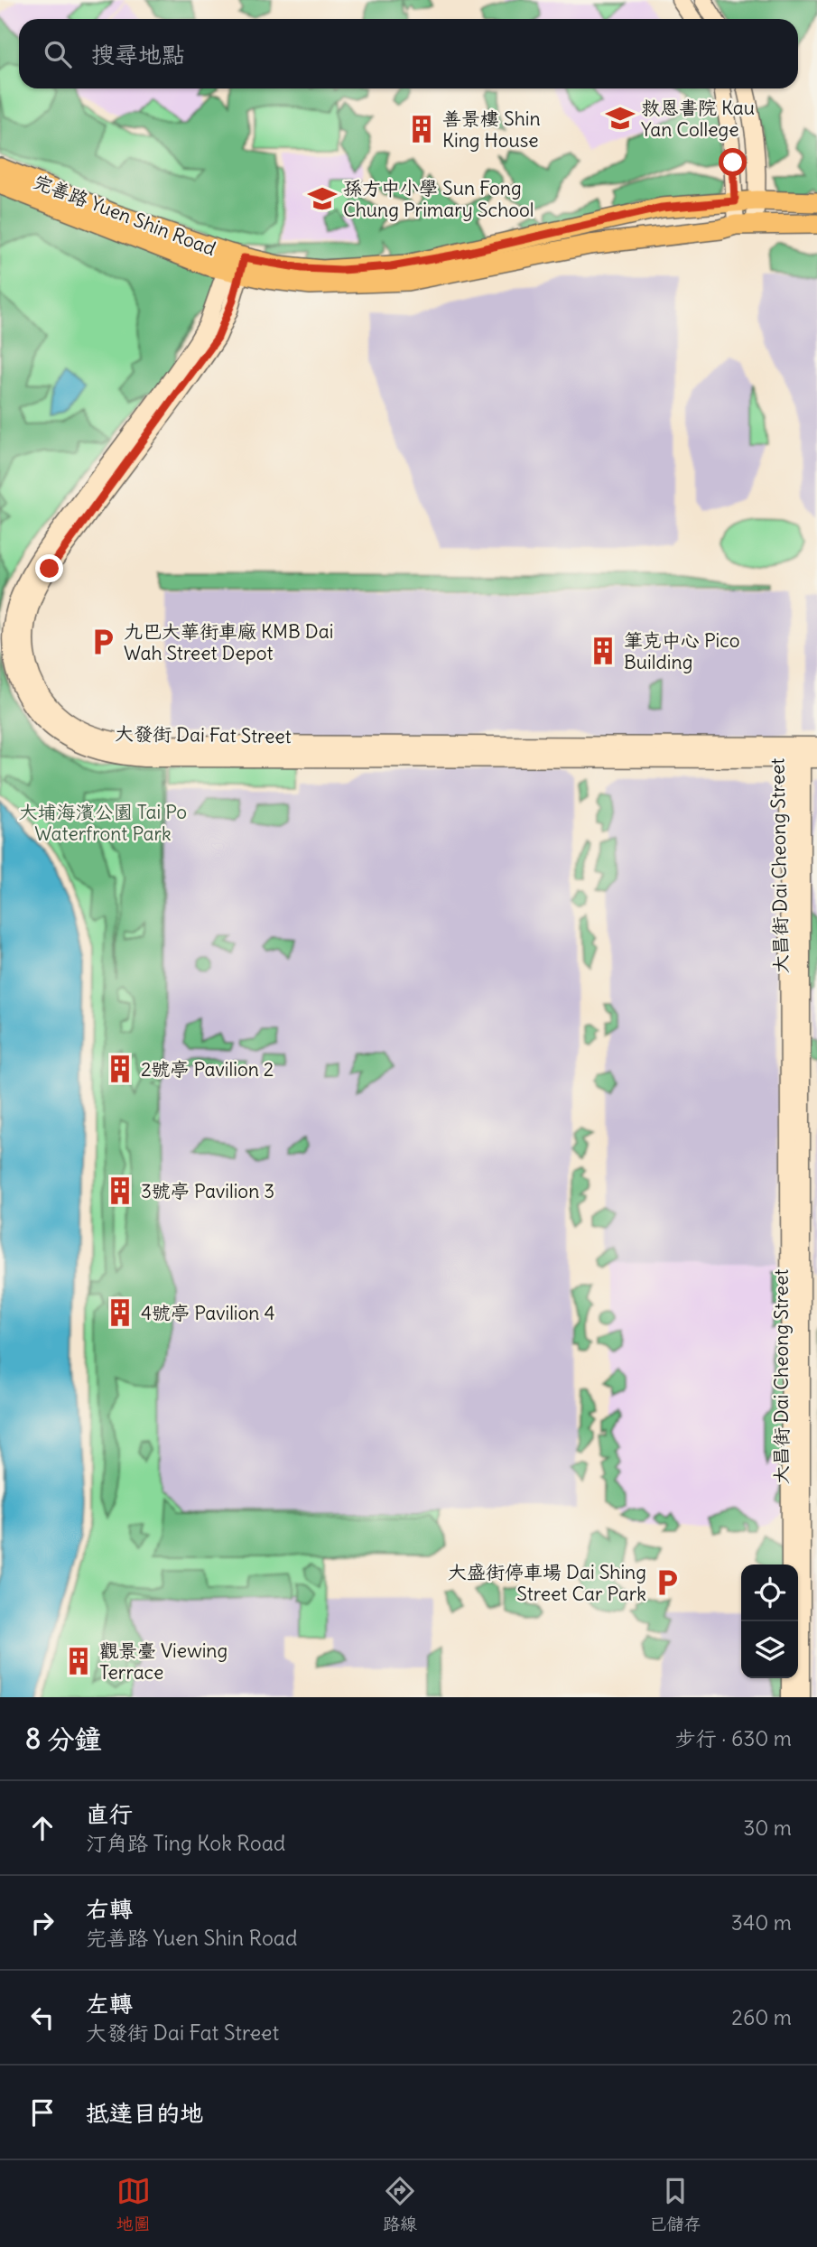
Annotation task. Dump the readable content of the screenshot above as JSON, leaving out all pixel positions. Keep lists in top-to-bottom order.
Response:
{
  "streets": {
    "main road": ["完善路 Yuen Shin Road"],
    "street": ["大發街 Dai Fat Street", "大昌街 Dai Cheong Street"]
  },
  "crossings": [
    ["完善路 Yuen Shin Road", "大發街 Dai Fat Street"],
    ["大發街 Dai Fat Street", "大昌街 Dai Cheong Street"]
  ],
  "parks": ["大埔海濱公園 Tai Po Waterfront Park"],
  "places": {
    "school or university": ["救恩書院 Kau Yan College", "孫方中小學 Sun Fong Chung Primary School"],
    "building": [
      "善景樓 Shin King House",
      "筆克中心 Pico Building",
      "2號亭 Pavilion 2",
      "3號亭 Pavilion 3",
      "4號亭 Pavilion 4",
      "觀景臺 Viewing Terrace"
    ],
    "parking": ["九巴大華街車廠 KMB Dai Wah Street Depot", "大盛街停車場 Dai Shing Street Car Park"]
  },
  "page": {
    "search": "搜尋地點",
    "heading": ["8 分鐘", "步行 · 630 m"],
    "list": [
      ["直行", "汀角路 Ting Kok Road", "30 m"],
      ["右轉", "完善路 Yuen Shin Road", "340 m"],
      ["左轉", "大發街 Dai Fat Street", "260 m"],
      "抵達目的地"
    ],
    "nav": ["地圖", "路線", "已儲存"]
  }
}
